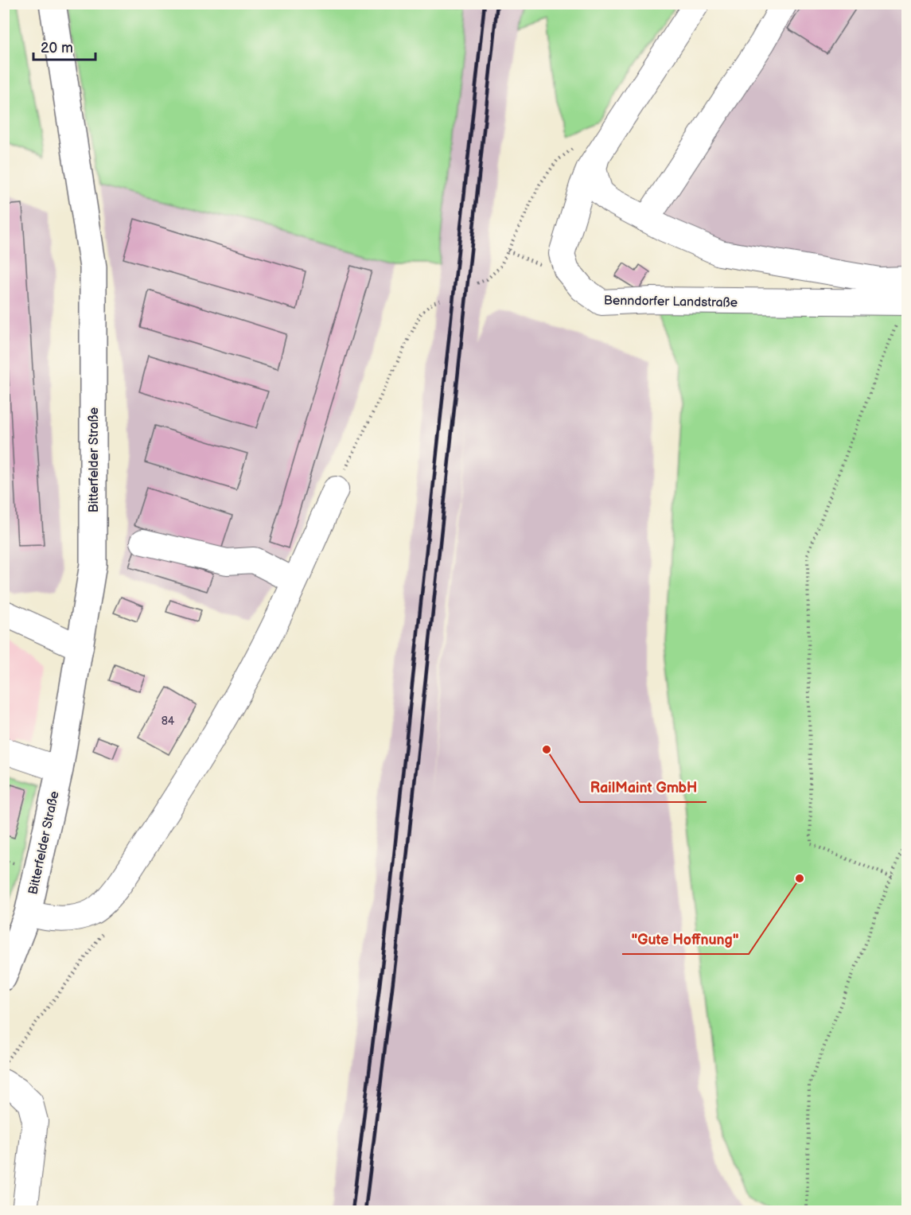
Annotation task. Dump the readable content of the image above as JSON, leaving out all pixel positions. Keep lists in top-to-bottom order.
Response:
{
  "streets": {
    "main road": ["Bitterfelder Straße"],
    "street": ["Benndorfer Landstraße"]
  },
  "places": ["RailMaint GmbH", "\"Gute Hoffnung\""],
  "house_numbers": ["84"],
  "scale_bar": "20 m"
}
